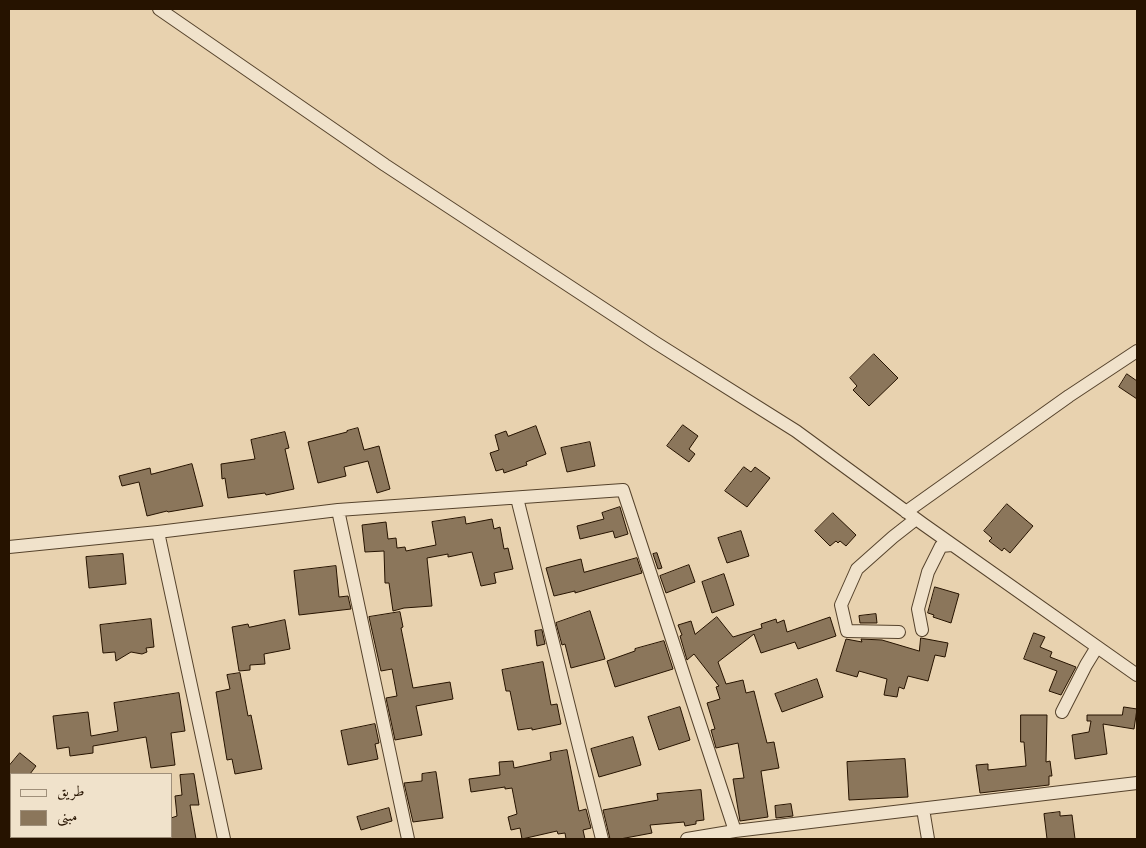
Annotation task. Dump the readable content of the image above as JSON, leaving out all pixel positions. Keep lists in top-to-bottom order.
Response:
{
  "legend": ["طريق", "مبنى"]
}
